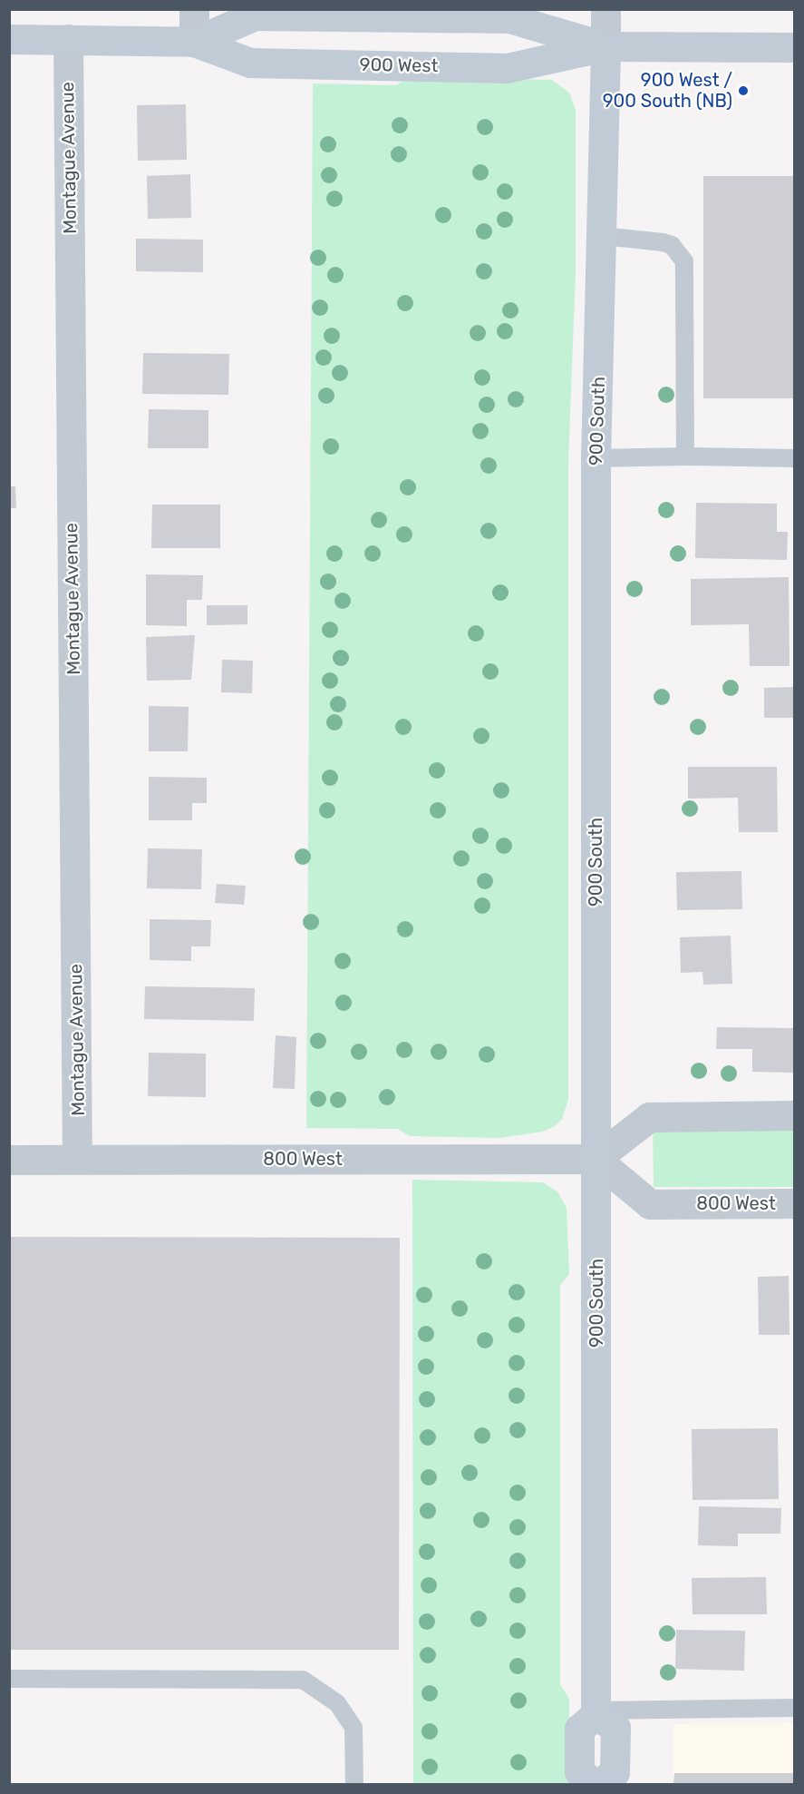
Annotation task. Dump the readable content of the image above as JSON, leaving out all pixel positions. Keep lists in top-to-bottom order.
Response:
{
  "streets": {
    "street": [
      "900 West",
      "Montague Avenue",
      "900 South",
      "800 West"
    ]
  },
  "crossings": [
    ["900 West", "Montague Avenue"],
    ["900 West", "900 South"],
    ["Montague Avenue", "800 West"],
    ["900 South", "800 West"]
  ],
  "places": ["900 West / 900 South (NB)"]
}
